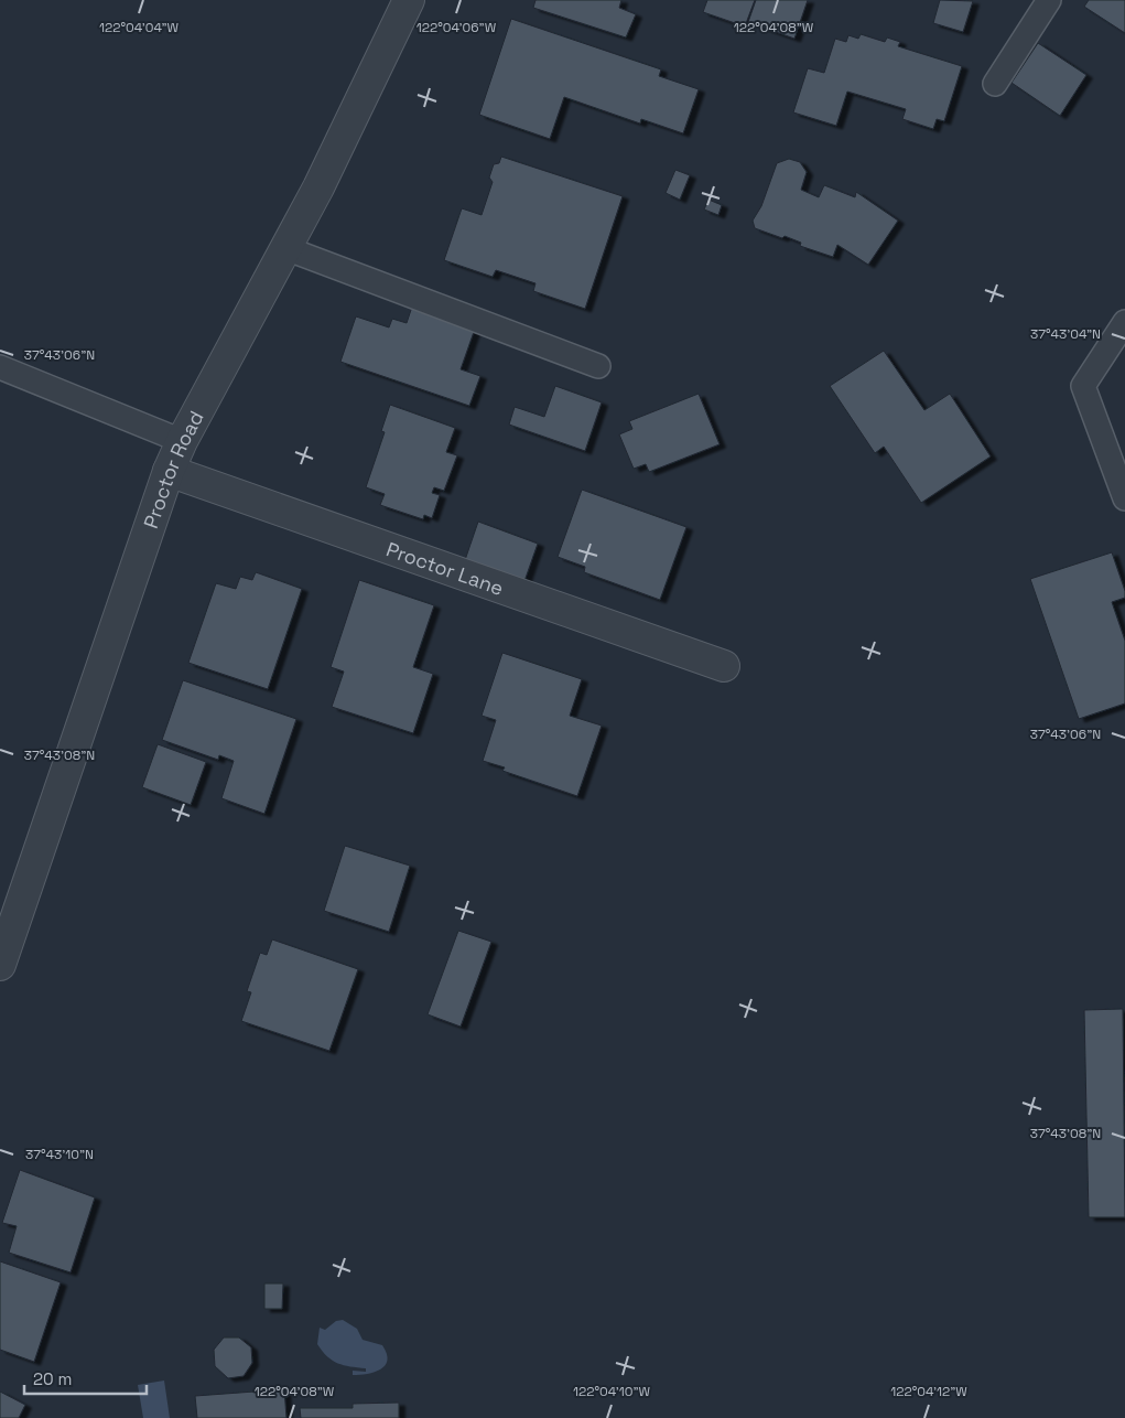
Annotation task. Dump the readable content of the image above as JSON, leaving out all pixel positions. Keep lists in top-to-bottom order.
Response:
{
  "streets": {
    "street": ["Proctor Road", "Proctor Lane"]
  },
  "crossings": [
    ["Proctor Road", "Proctor Lane"]
  ],
  "scale_bar": "20 m",
  "coordinates": [
    "122°04'04\"W",
    "122°04'08\"W",
    "122°04'06\"W",
    "37°43'04\"N",
    "37°43'06\"N",
    "37°43'08\"N",
    "37°43'10\"N",
    "122°04'10\"W",
    "122°04'12\"W"
  ]
}
